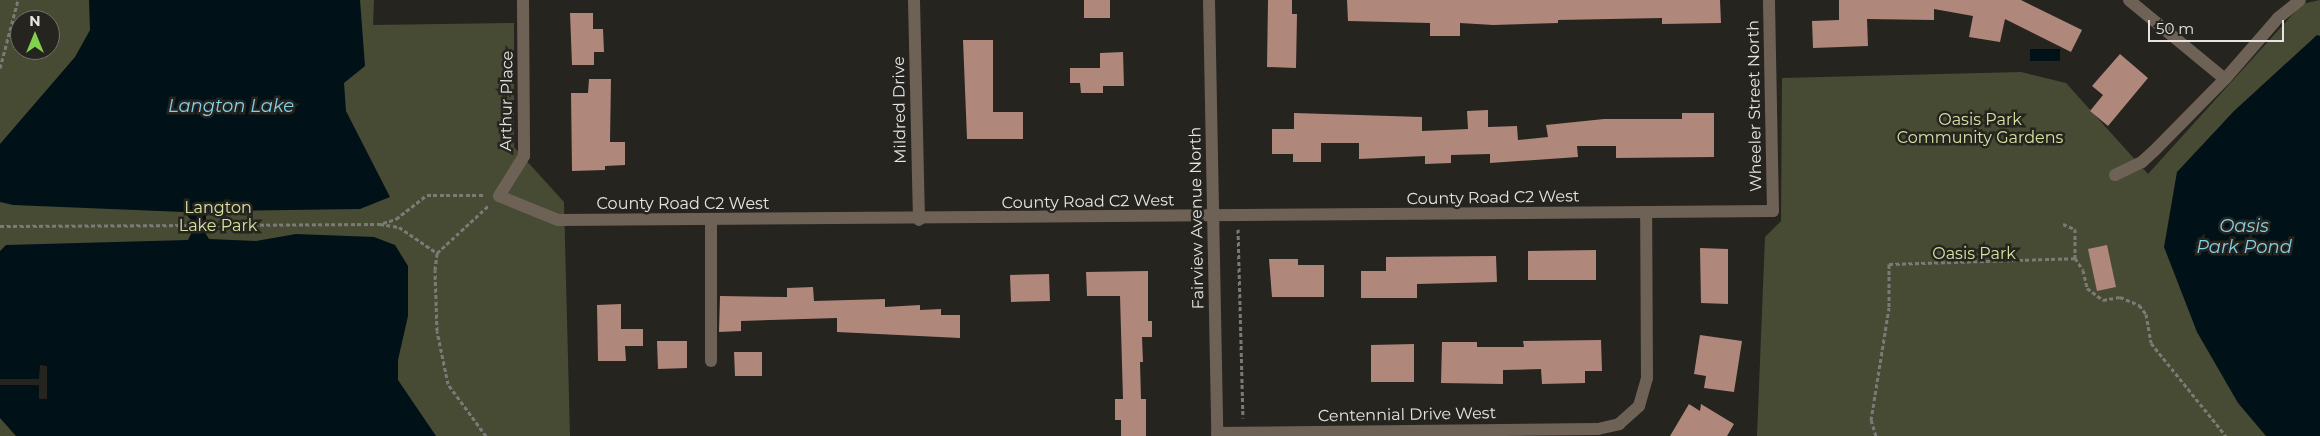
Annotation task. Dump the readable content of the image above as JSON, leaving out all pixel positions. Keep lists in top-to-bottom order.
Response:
{
  "streets": {
    "street": [
      "Arthur Place",
      "Wheeler Street North",
      "Mildred Drive",
      "County Road C2 West",
      "Fairview Avenue North",
      "Centennial Drive West"
    ]
  },
  "crossings": [
    ["Arthur Place", "County Road C2 West"],
    ["Wheeler Street North", "County Road C2 West"],
    ["Mildred Drive", "County Road C2 West"],
    ["County Road C2 West", "Fairview Avenue North"],
    ["County Road C2 West", "Centennial Drive West"],
    ["Fairview Avenue North", "Centennial Drive West"]
  ],
  "water": ["Langton Lake", "Oasis Park Pond"],
  "parks": ["Oasis Park Community Gardens", "Langton Lake Park", "Oasis Park"],
  "scale_bar": "50 m",
  "north": "top"
}
